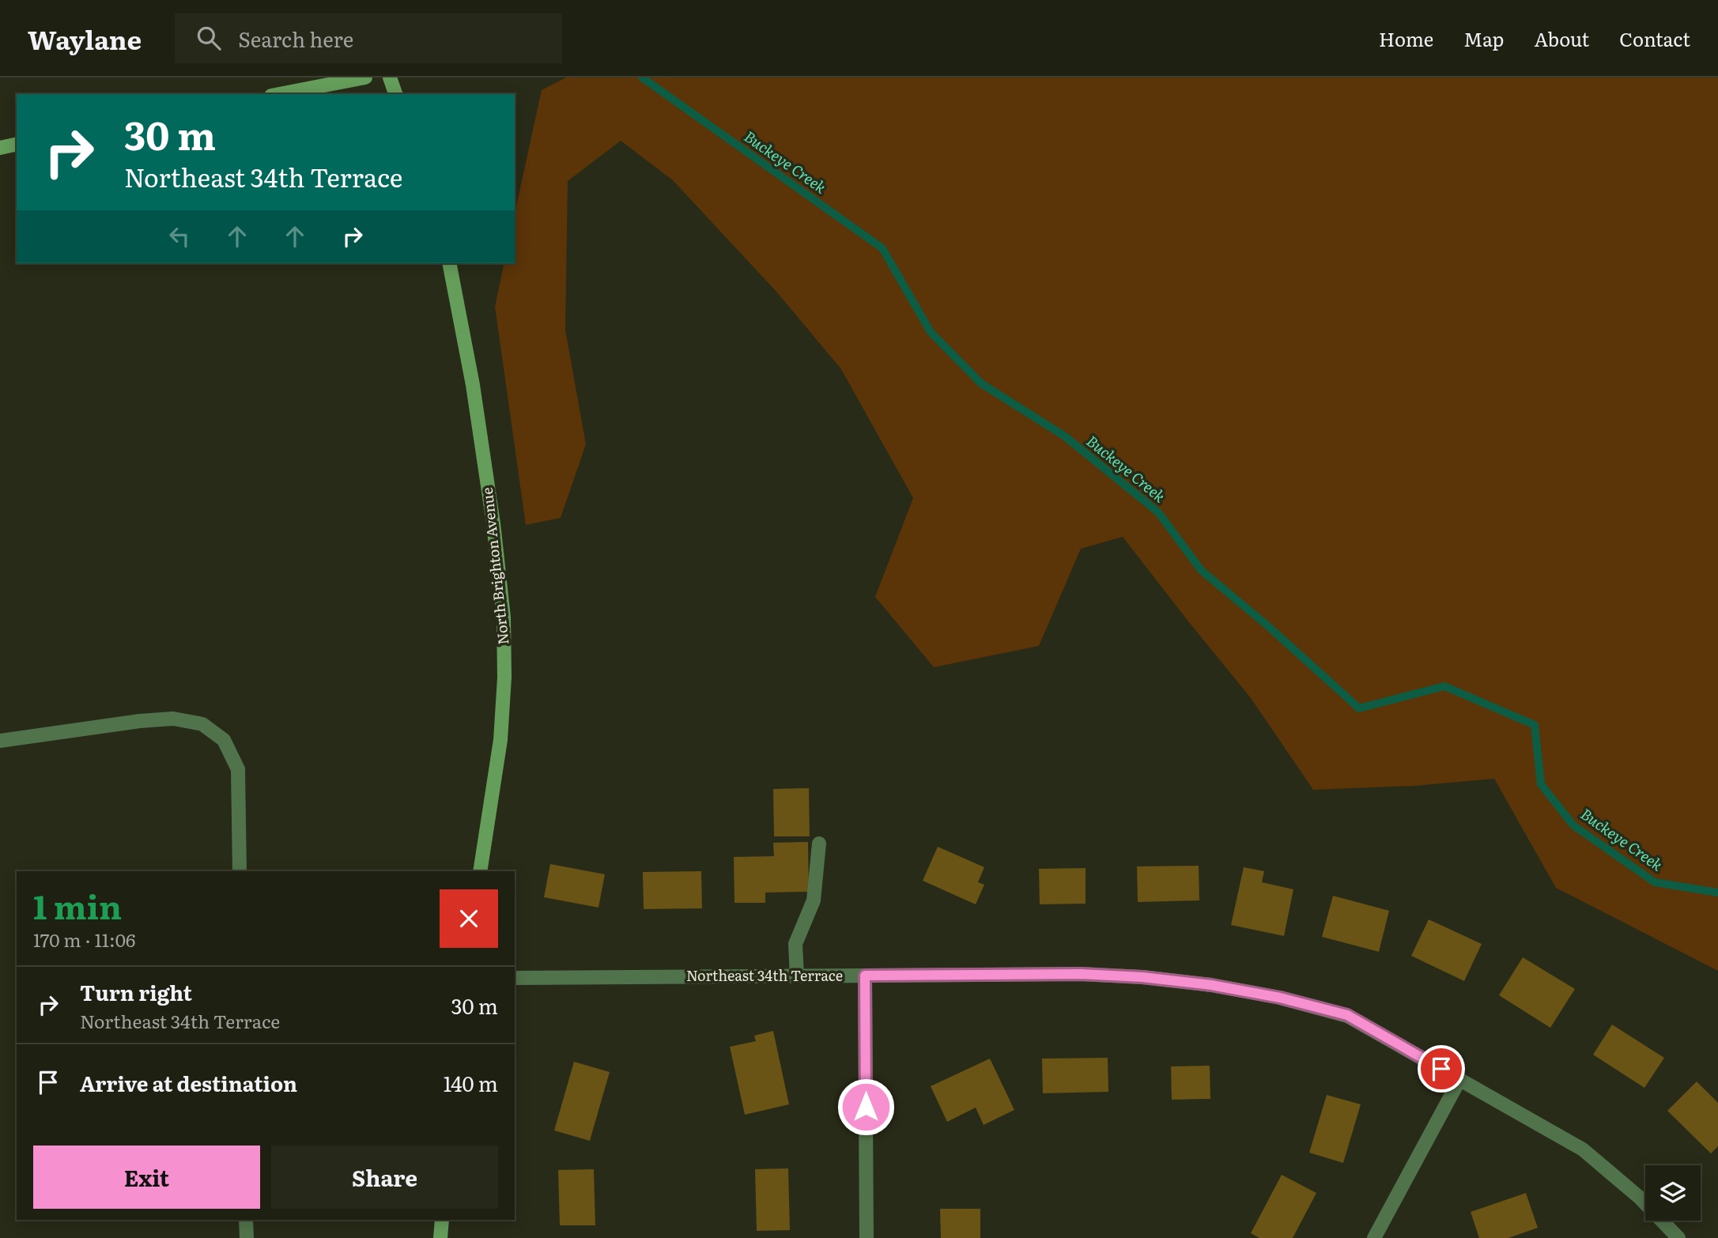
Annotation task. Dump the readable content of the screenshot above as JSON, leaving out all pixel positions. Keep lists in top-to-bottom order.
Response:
{
  "streets": {
    "main road": ["North Brighton Avenue"],
    "street": ["Northeast 34th Terrace"]
  },
  "water": ["Buckeye Creek"],
  "page": {
    "header": "Waylane",
    "search": "Search here",
    "nav": [
      "Home",
      "Map",
      "About",
      "Contact"
    ],
    "turn": ["30 m", "Northeast 34th Terrace"],
    "heading": ["1 min", "170 m · 11:06"],
    "list": [
      {
        "name": "Turn right",
        "note": "Northeast 34th Terrace",
        "value": "30 m"
      },
      {
        "name": "Arrive at destination",
        "value": "140 m"
      }
    ],
    "buttons": ["Exit", "Share"]
  }
}
